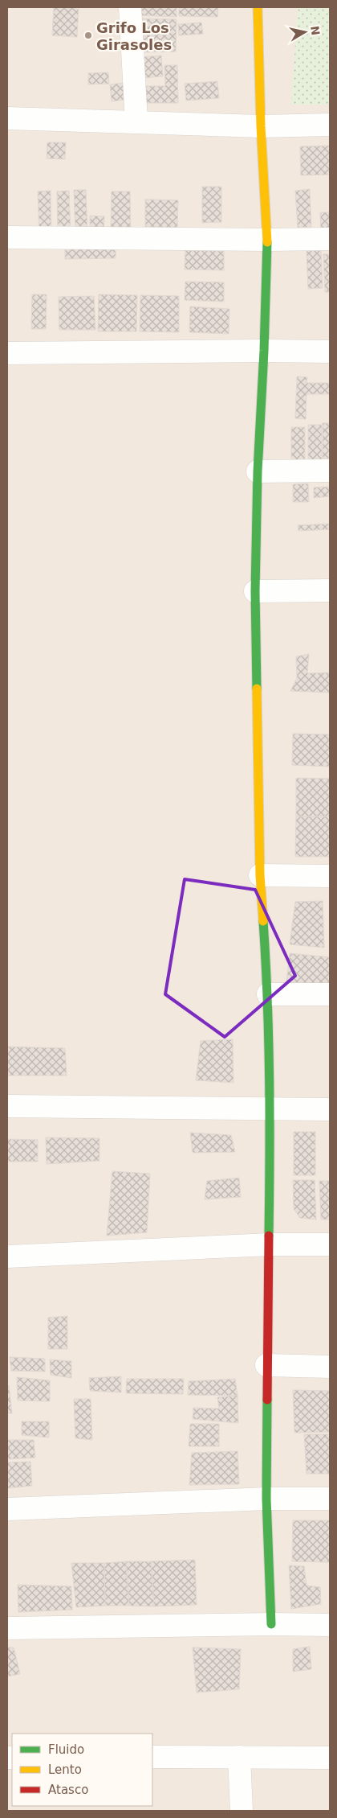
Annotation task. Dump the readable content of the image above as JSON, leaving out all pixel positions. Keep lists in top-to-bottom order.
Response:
{
  "places": ["Grifo Los Girasoles"],
  "legend": ["Fluido", "Lento", "Atasco"],
  "north": "right"
}
